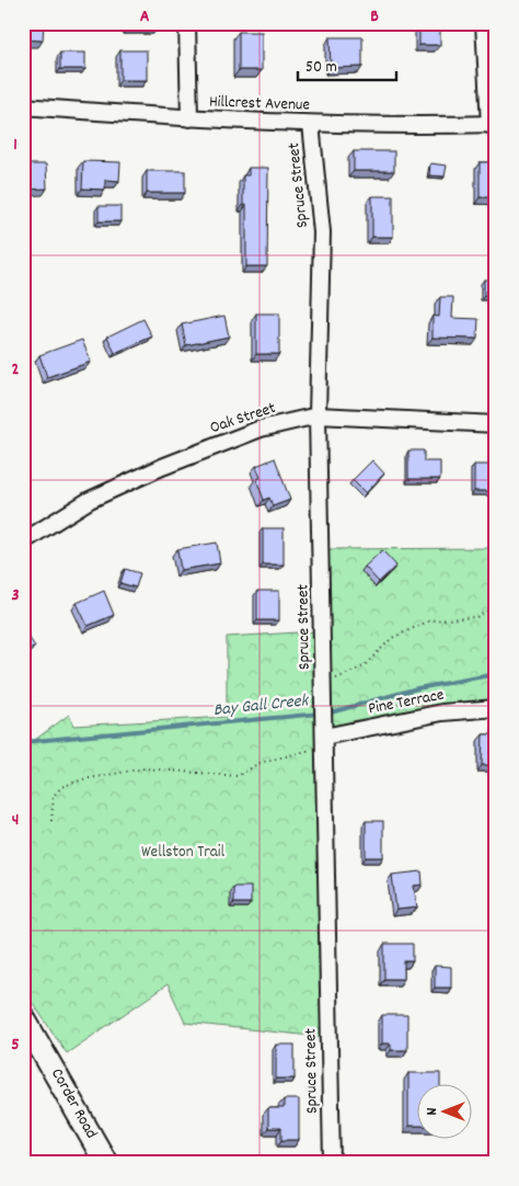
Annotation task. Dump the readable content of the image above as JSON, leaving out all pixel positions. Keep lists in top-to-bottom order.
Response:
{
  "streets": {
    "street": [
      "Hillcrest Avenue",
      "Spruce Street",
      "Oak Street",
      "Pine Terrace",
      "Corder Road"
    ]
  },
  "crossings": [
    ["Hillcrest Avenue", "Spruce Street"],
    ["Spruce Street", "Oak Street"],
    ["Spruce Street", "Pine Terrace"]
  ],
  "water": ["Bay Gall Creek"],
  "parks": ["Wellston Trail"],
  "scale_bar": "50 m",
  "north": "left",
  "grid": {
    "columns": ["A", "B"],
    "rows": [
      "1",
      "2",
      "3",
      "4",
      "5"
    ]
  }
}
